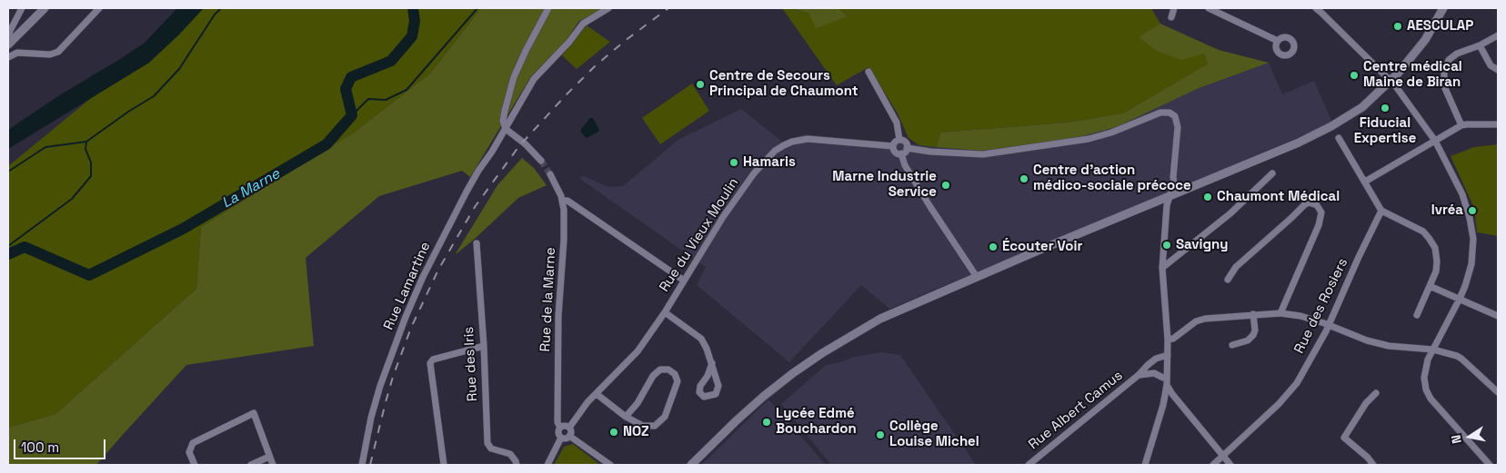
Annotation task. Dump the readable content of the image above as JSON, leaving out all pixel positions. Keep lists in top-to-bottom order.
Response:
{
  "streets": {
    "street": [
      "Rue du Vieux Moulin",
      "Rue Lamartine",
      "Rue de la Marne",
      "Rue des Rosiers",
      "Rue des Iris",
      "Rue Albert Camus"
    ]
  },
  "crossings": [
    ["Rue du Vieux Moulin", "Rue de la Marne"]
  ],
  "water": ["La Marne"],
  "places": [
    "AESCULAP",
    "Centre médical Maine de Biran",
    "Centre de Secours Principal de Chaumont",
    "Fiducial Expertise",
    "Hamaris",
    "Centre d’action médico-sociale précoce",
    "Marne Industrie Service",
    "Chaumont Médical",
    "Ivréa",
    "Savigny",
    "Écouter Voir",
    "Lycée Edmé Bouchardon",
    "NOZ",
    "Collège Louise Michel"
  ],
  "scale_bar": "100 m",
  "north": "left"
}
